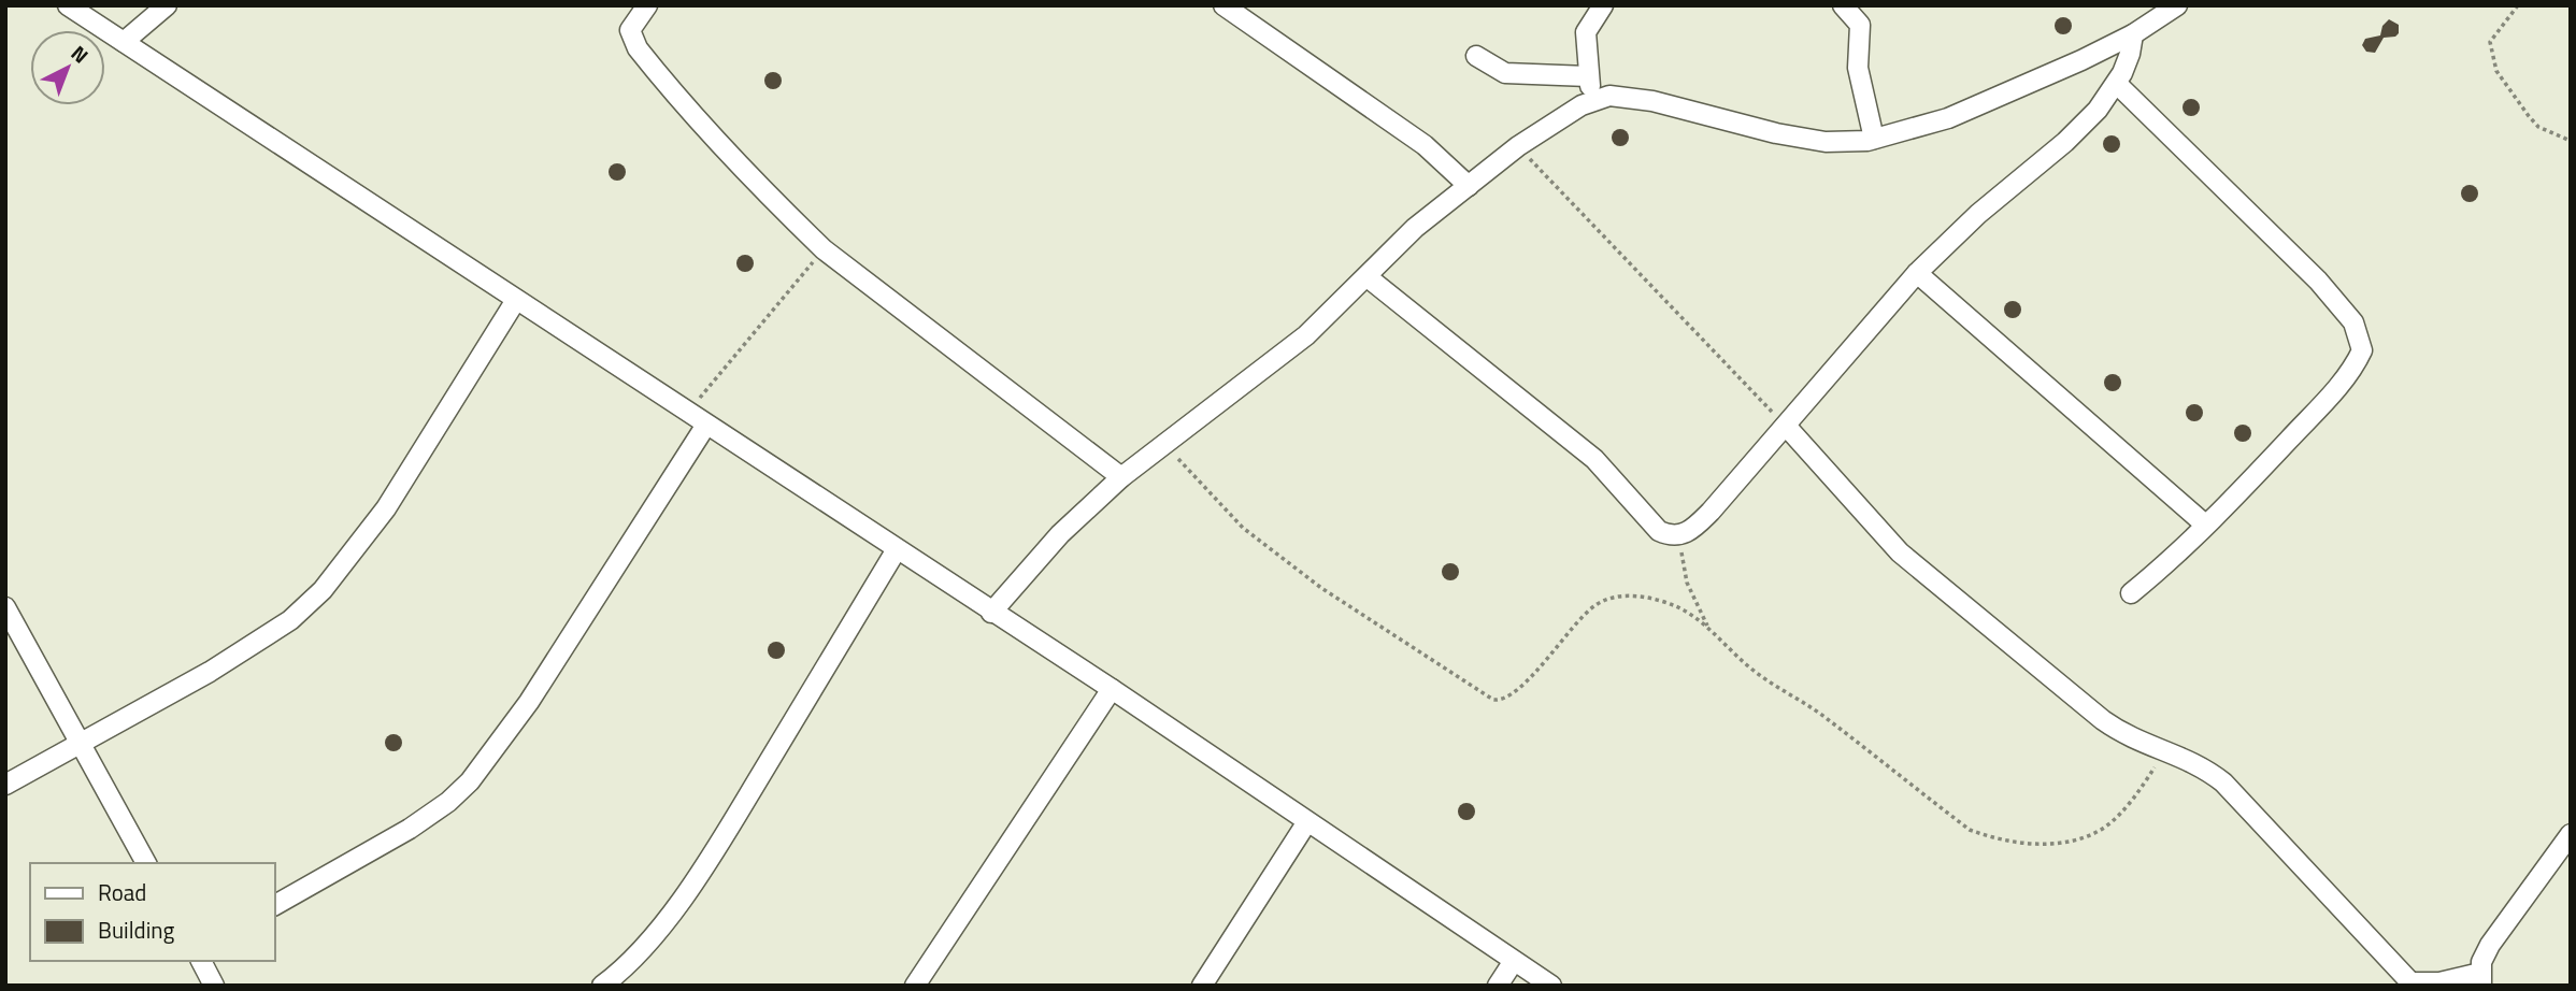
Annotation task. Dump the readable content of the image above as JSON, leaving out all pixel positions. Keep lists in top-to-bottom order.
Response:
{
  "legend": ["Road", "Building"],
  "north": "top right"
}
